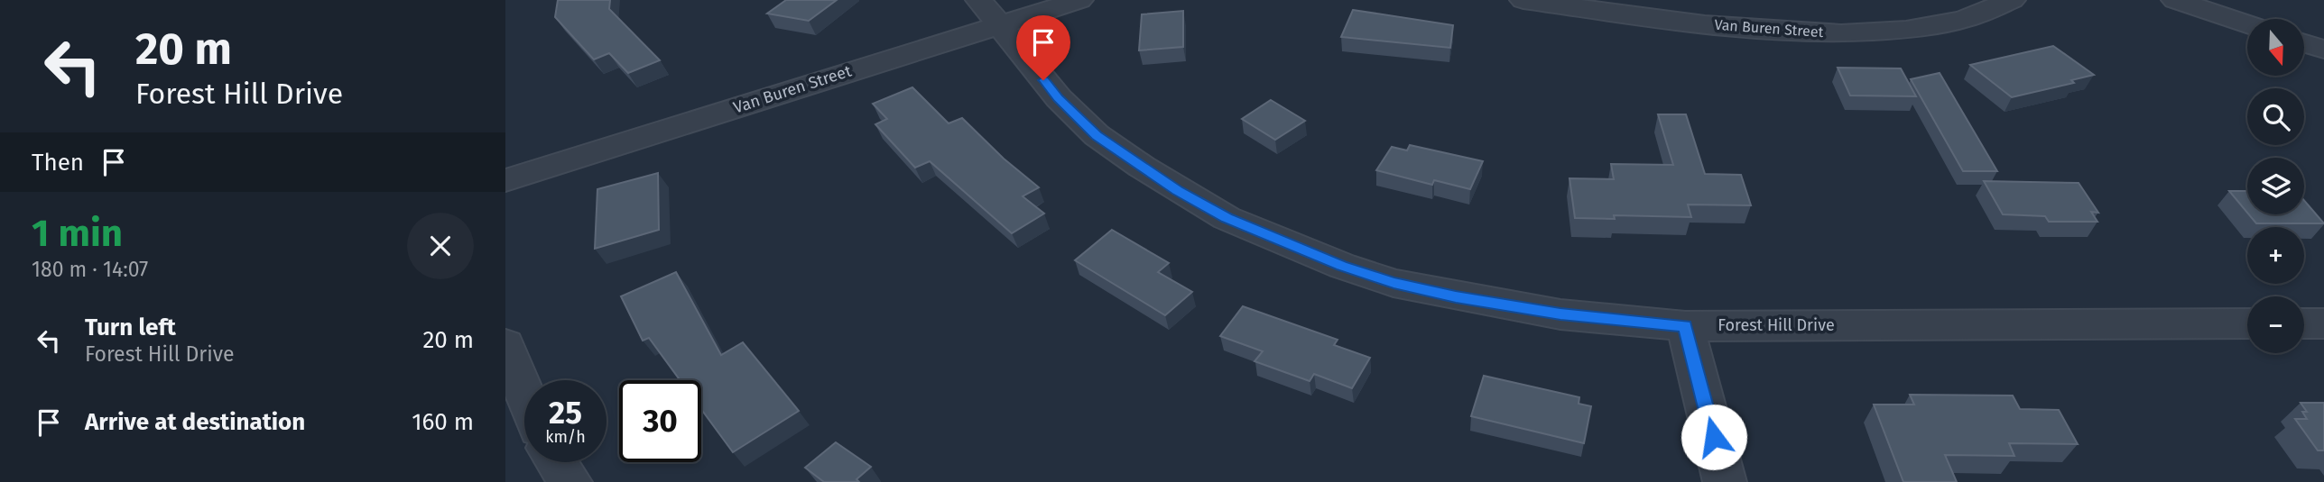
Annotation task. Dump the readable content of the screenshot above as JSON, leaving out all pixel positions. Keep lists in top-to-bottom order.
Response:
{
  "streets": {
    "street": ["Van Buren Street", "Forest Hill Drive"]
  },
  "crossings": [
    ["Van Buren Street", "Forest Hill Drive"]
  ],
  "north": "bottom",
  "page": {
    "turn": ["20 m", "Forest Hill Drive"],
    "map_buttons": ["+", "−"],
    "then": "Then",
    "heading": ["1 min", "180 m · 14:07"],
    "list": [
      {
        "name": "Turn left",
        "note": "Forest Hill Drive",
        "value": "20 m"
      },
      {
        "name": "Arrive at destination",
        "value": "160 m"
      }
    ],
    "speed": "25 km/h",
    "limit": "30"
  }
}
